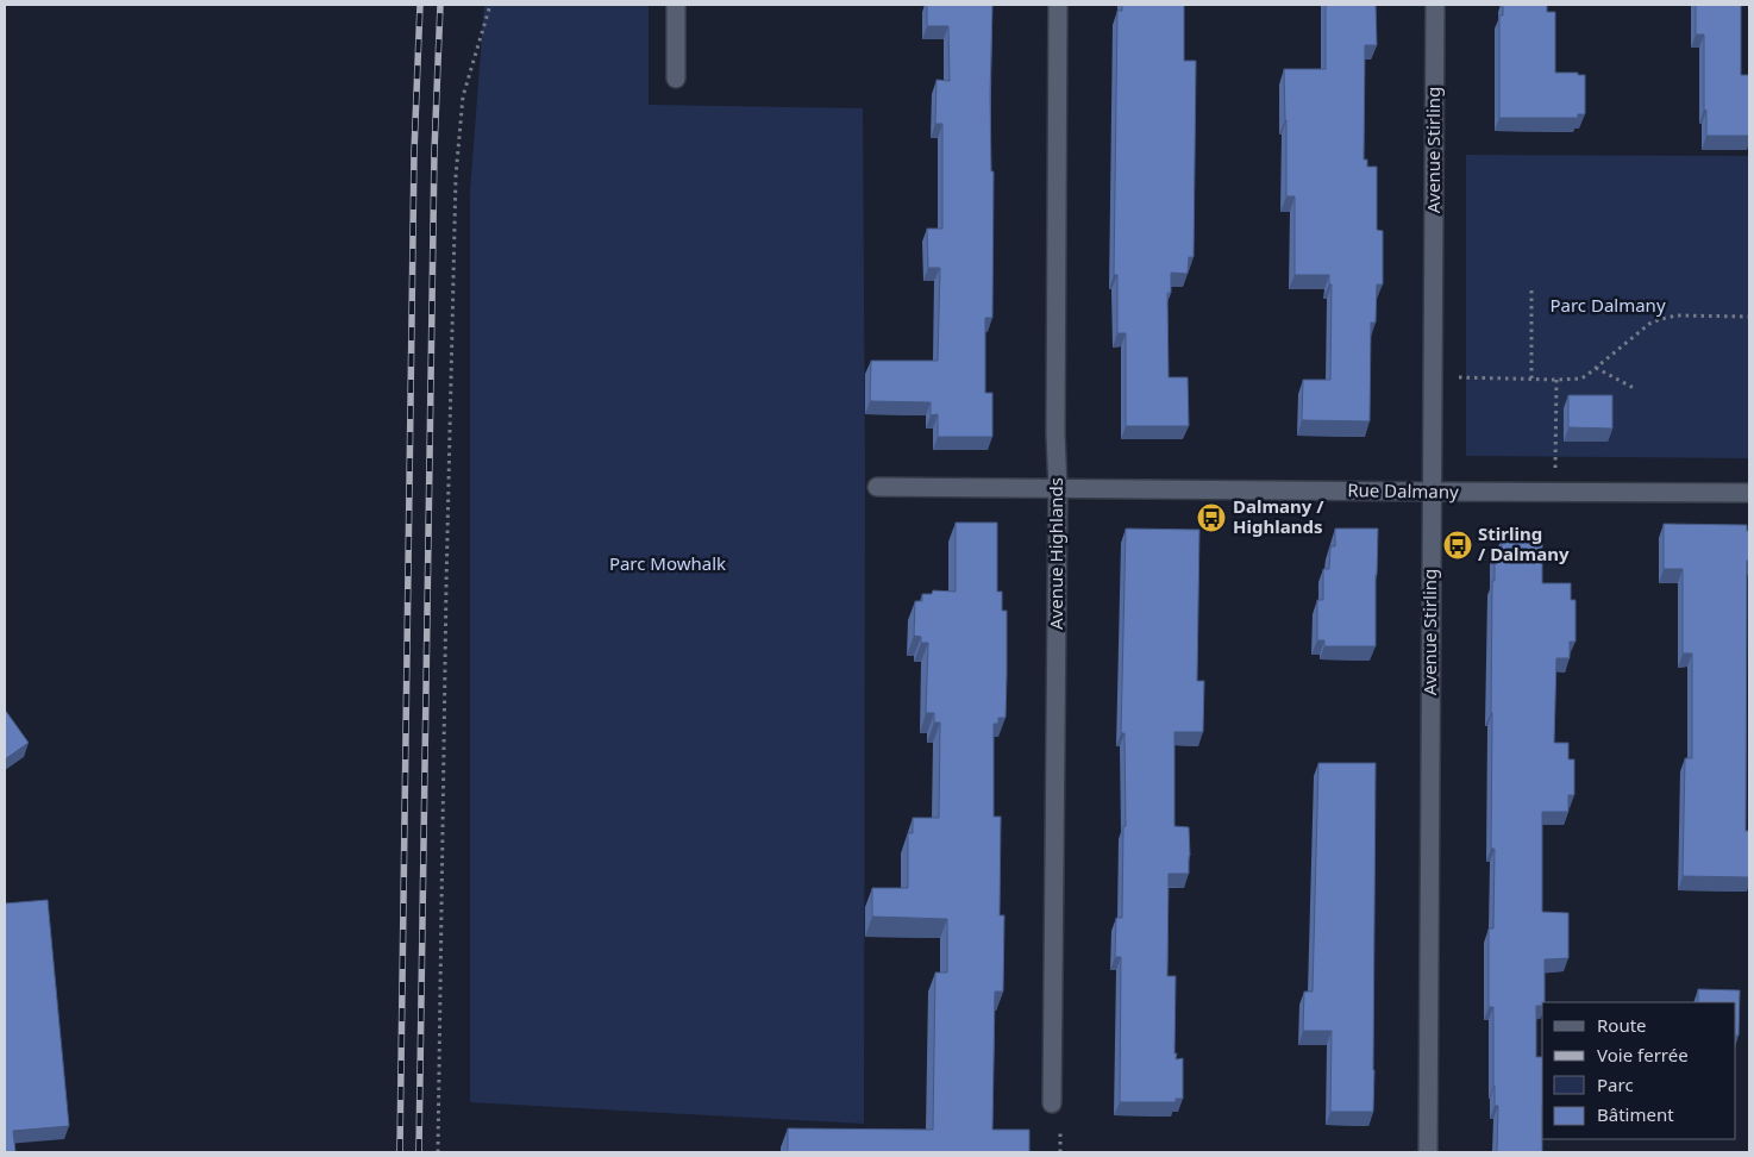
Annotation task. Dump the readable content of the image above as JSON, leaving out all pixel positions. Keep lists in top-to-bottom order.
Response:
{
  "streets": {
    "street": ["Avenue Stirling", "Rue Dalmany", "Avenue Highlands"]
  },
  "crossings": [
    ["Avenue Stirling", "Rue Dalmany"],
    ["Rue Dalmany", "Avenue Highlands"]
  ],
  "parks": ["Parc Dalmany", "Parc Mowhalk"],
  "places": {
    "bus stop": ["Dalmany / Highlands", "Stirling / Dalmany"]
  },
  "legend": [
    "Route",
    "Voie ferrée",
    "Parc",
    "Bâtiment"
  ]
}
